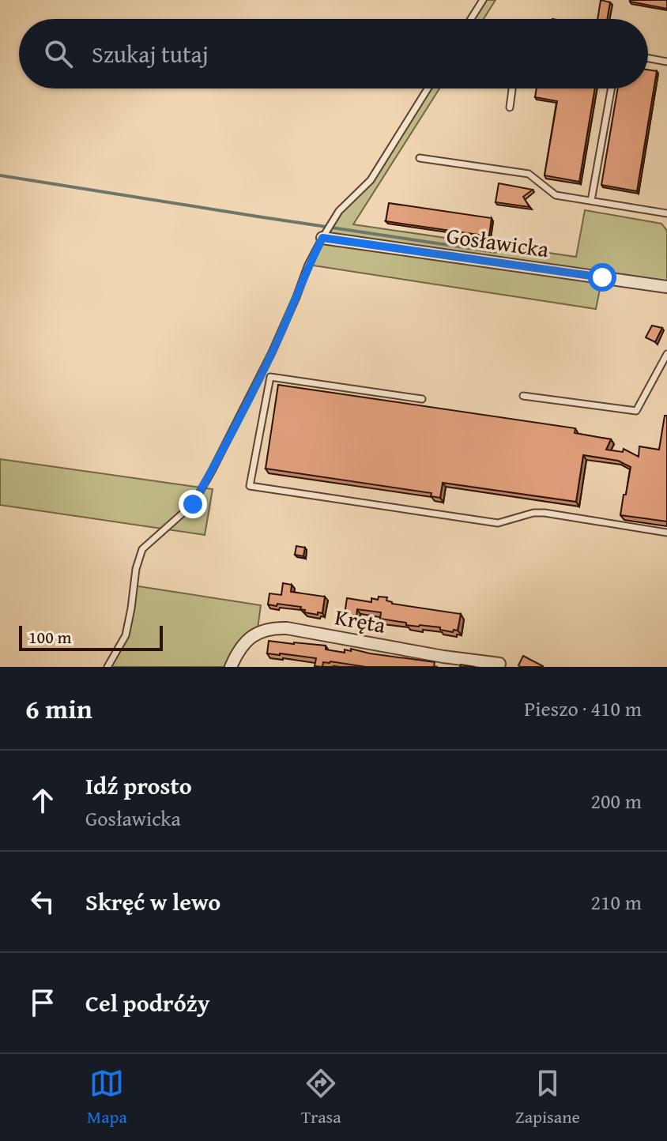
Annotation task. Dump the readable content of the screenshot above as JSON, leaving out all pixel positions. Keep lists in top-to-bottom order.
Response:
{
  "streets": {
    "street": ["Gosławicka", "Kręta"]
  },
  "scale_bar": "100 m",
  "page": {
    "search": "Szukaj tutaj",
    "scale": "100 m",
    "heading": ["6 min", "Pieszo · 410 m"],
    "list": [
      ["Idź prosto", "Gosławicka", "200 m"],
      ["Skręć w lewo", "210 m"],
      "Cel podróży"
    ],
    "nav": ["Mapa", "Trasa", "Zapisane"]
  }
}
